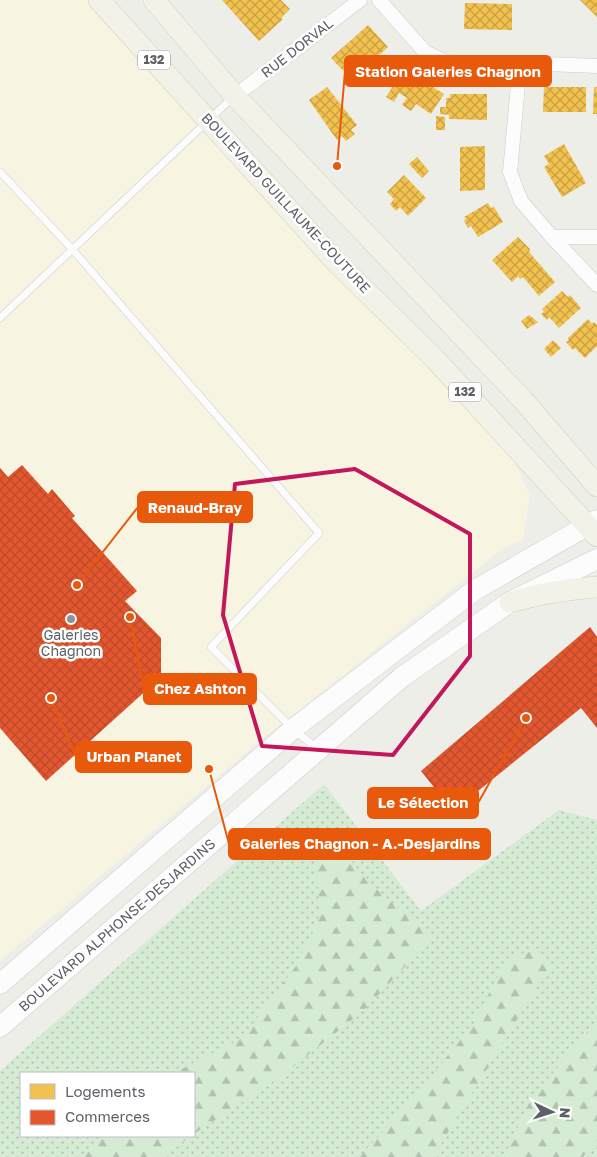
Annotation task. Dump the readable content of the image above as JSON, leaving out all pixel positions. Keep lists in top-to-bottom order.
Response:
{
  "streets": {
    "main road": ["132", "BOULEVARD GUILLAUME-COUTURE", "BOULEVARD ALPHONSE-DESJARDINS"],
    "street": ["RUE DORVAL"]
  },
  "crossings": [
    ["RUE DORVAL", "132"]
  ],
  "places": [
    "Station Galeries Chagnon",
    "Renaud-Bray",
    "Chez Ashton",
    "Galeries Chagnon",
    "Urban Planet",
    "Le Sélection",
    "Galeries Chagnon - A.-Desjardins"
  ],
  "legend": ["Logements", "Commerces"],
  "north": "right"
}
